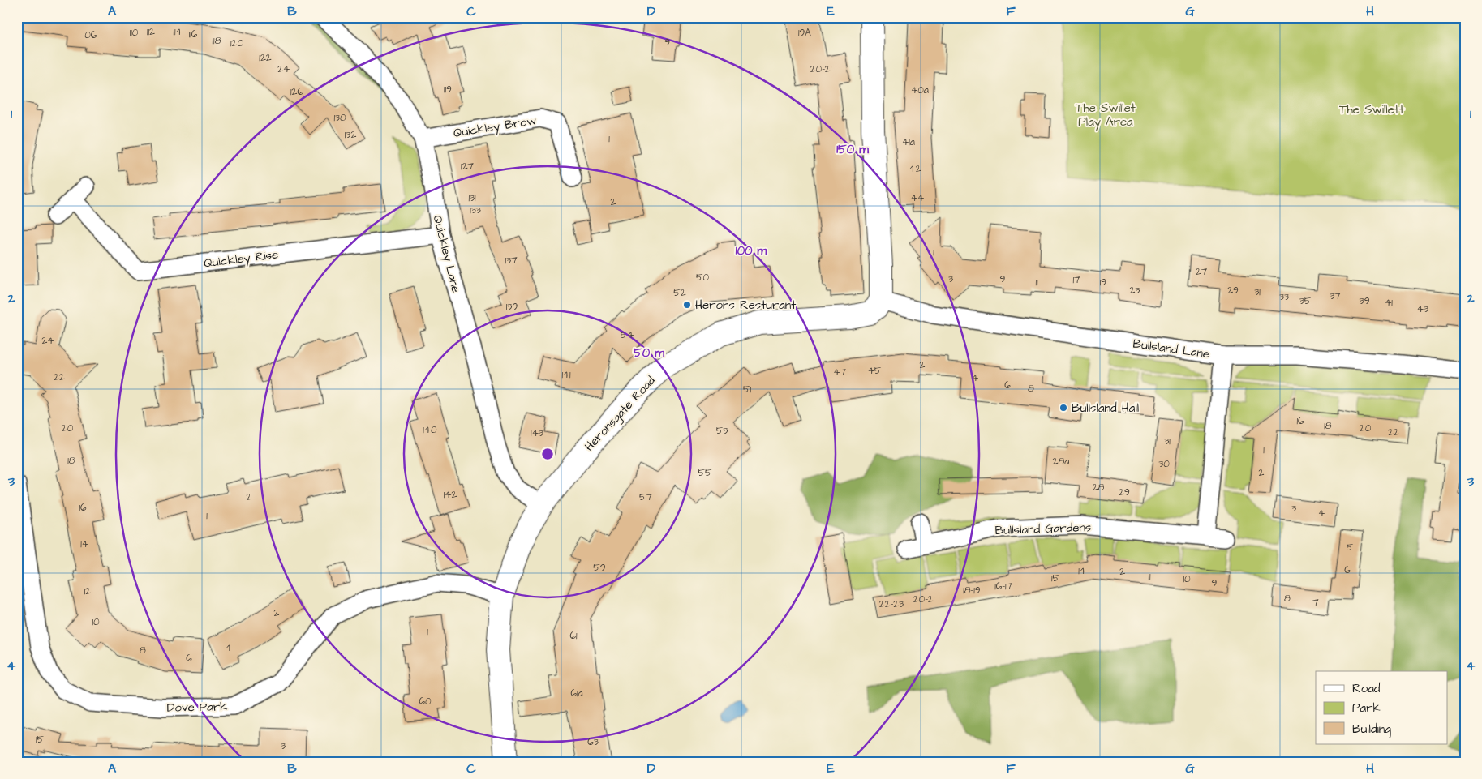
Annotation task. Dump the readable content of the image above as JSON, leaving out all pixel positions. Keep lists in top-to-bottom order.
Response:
{
  "streets": {
    "street": [
      "Quickley Brow",
      "Quickley Lane",
      "Quickley Rise",
      "Bullsland Lane",
      "Heronsgate Road",
      "Bullsland Gardens",
      "Dove Park"
    ]
  },
  "crossings": [
    ["Quickley Brow", "Quickley Lane"],
    ["Quickley Lane", "Quickley Rise"],
    ["Quickley Lane", "Heronsgate Road"],
    ["Bullsland Lane", "Heronsgate Road"],
    ["Heronsgate Road", "Dove Park"]
  ],
  "parks": ["The Swillet Play Area", "The Swillett"],
  "places": ["Herons Resturant", "Bullsland Hall"],
  "house_numbers": [
    "112",
    "114",
    "110",
    "19A",
    "116",
    "106",
    "118",
    "19",
    "120",
    "122",
    "124",
    "20-21",
    "119",
    "40a",
    "126",
    "130",
    "132",
    "1",
    "41a",
    "127",
    "42",
    "131",
    "44",
    "2",
    "133",
    "1",
    "137",
    "27",
    "50",
    "3",
    "9",
    "17",
    "11",
    "19",
    "23",
    "29",
    "31",
    "52",
    "37",
    "33",
    "35",
    "39",
    "41",
    "139",
    "43",
    "54",
    "24",
    "2",
    "45",
    "47",
    "141",
    "22",
    "4",
    "6",
    "8",
    "51",
    "16",
    "18",
    "20",
    "20",
    "140",
    "53",
    "22",
    "143",
    "31",
    "1",
    "18",
    "28a",
    "30",
    "55",
    "2",
    "28",
    "29",
    "142",
    "2",
    "57",
    "16",
    "3",
    "4",
    "1",
    "14",
    "5",
    "59",
    "6",
    "14",
    "12",
    "11",
    "15",
    "10",
    "9",
    "16-17",
    "18-19",
    "12",
    "8",
    "20-21",
    "7",
    "22-23",
    "2",
    "10",
    "1",
    "61",
    "4",
    "8",
    "6",
    "61a",
    "60",
    "15",
    "63",
    "3"
  ],
  "legend": ["Road", "Park", "Building"],
  "grid": {
    "columns": [
      "A",
      "B",
      "C",
      "D",
      "E",
      "F",
      "G",
      "H"
    ],
    "rows": [
      "1",
      "2",
      "3",
      "4"
    ]
  },
  "rings": ["150 m", "100 m", "50 m"]
}
